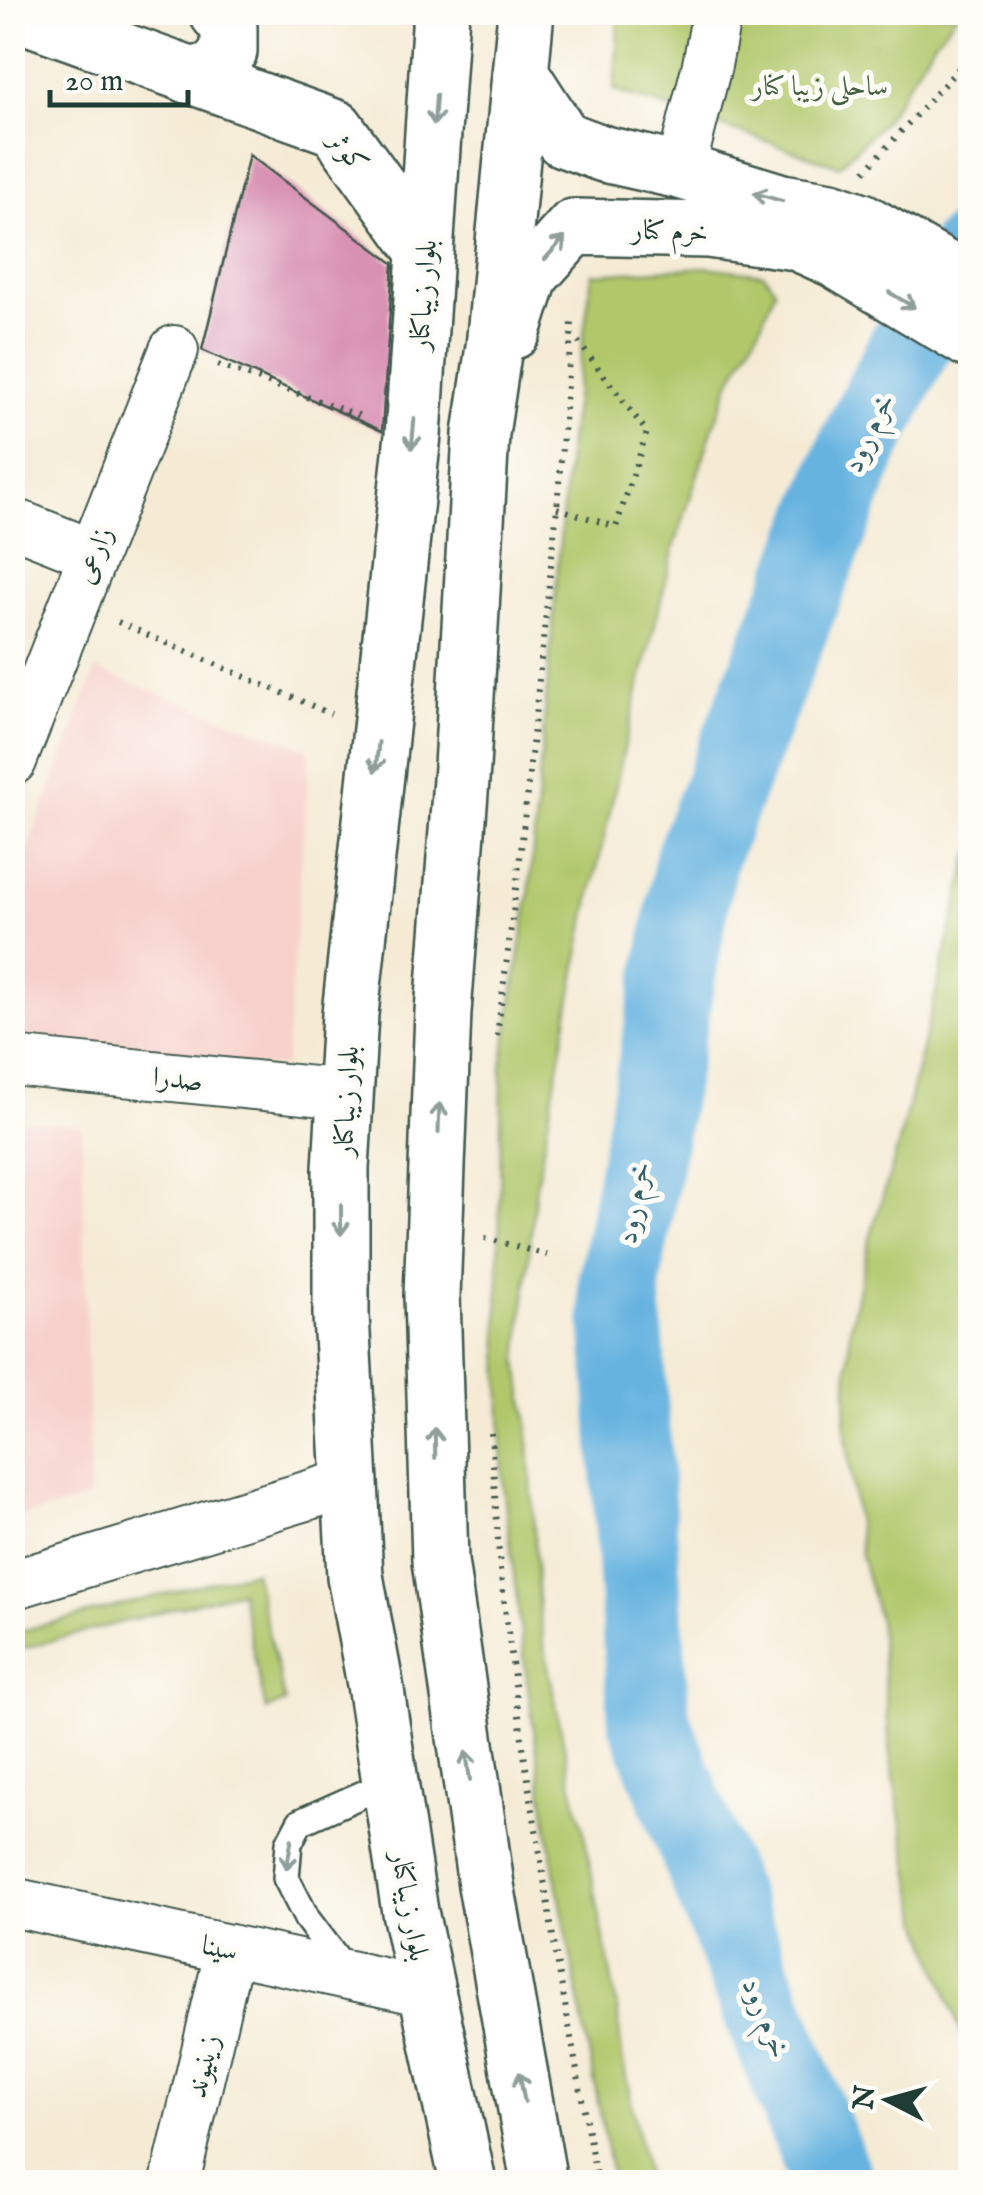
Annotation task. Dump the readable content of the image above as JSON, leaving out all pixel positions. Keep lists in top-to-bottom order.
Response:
{
  "streets": {
    "main road": ["کوثر", "خرم کنار", "بلوار زیباکنار"],
    "street": [
      "زارعی",
      "صدرا",
      "سینا",
      "زینیوند"
    ]
  },
  "crossings": [
    ["کوثر", "بلوار زیباکنار"],
    ["بلوار زیباکنار", "صدرا"],
    ["بلوار زیباکنار", "سینا"],
    ["سینا", "زینیوند"]
  ],
  "water": ["خرم رود"],
  "parks": ["ساحلی زیبا کنار"],
  "scale_bar": "20 m",
  "north": "left"
}
